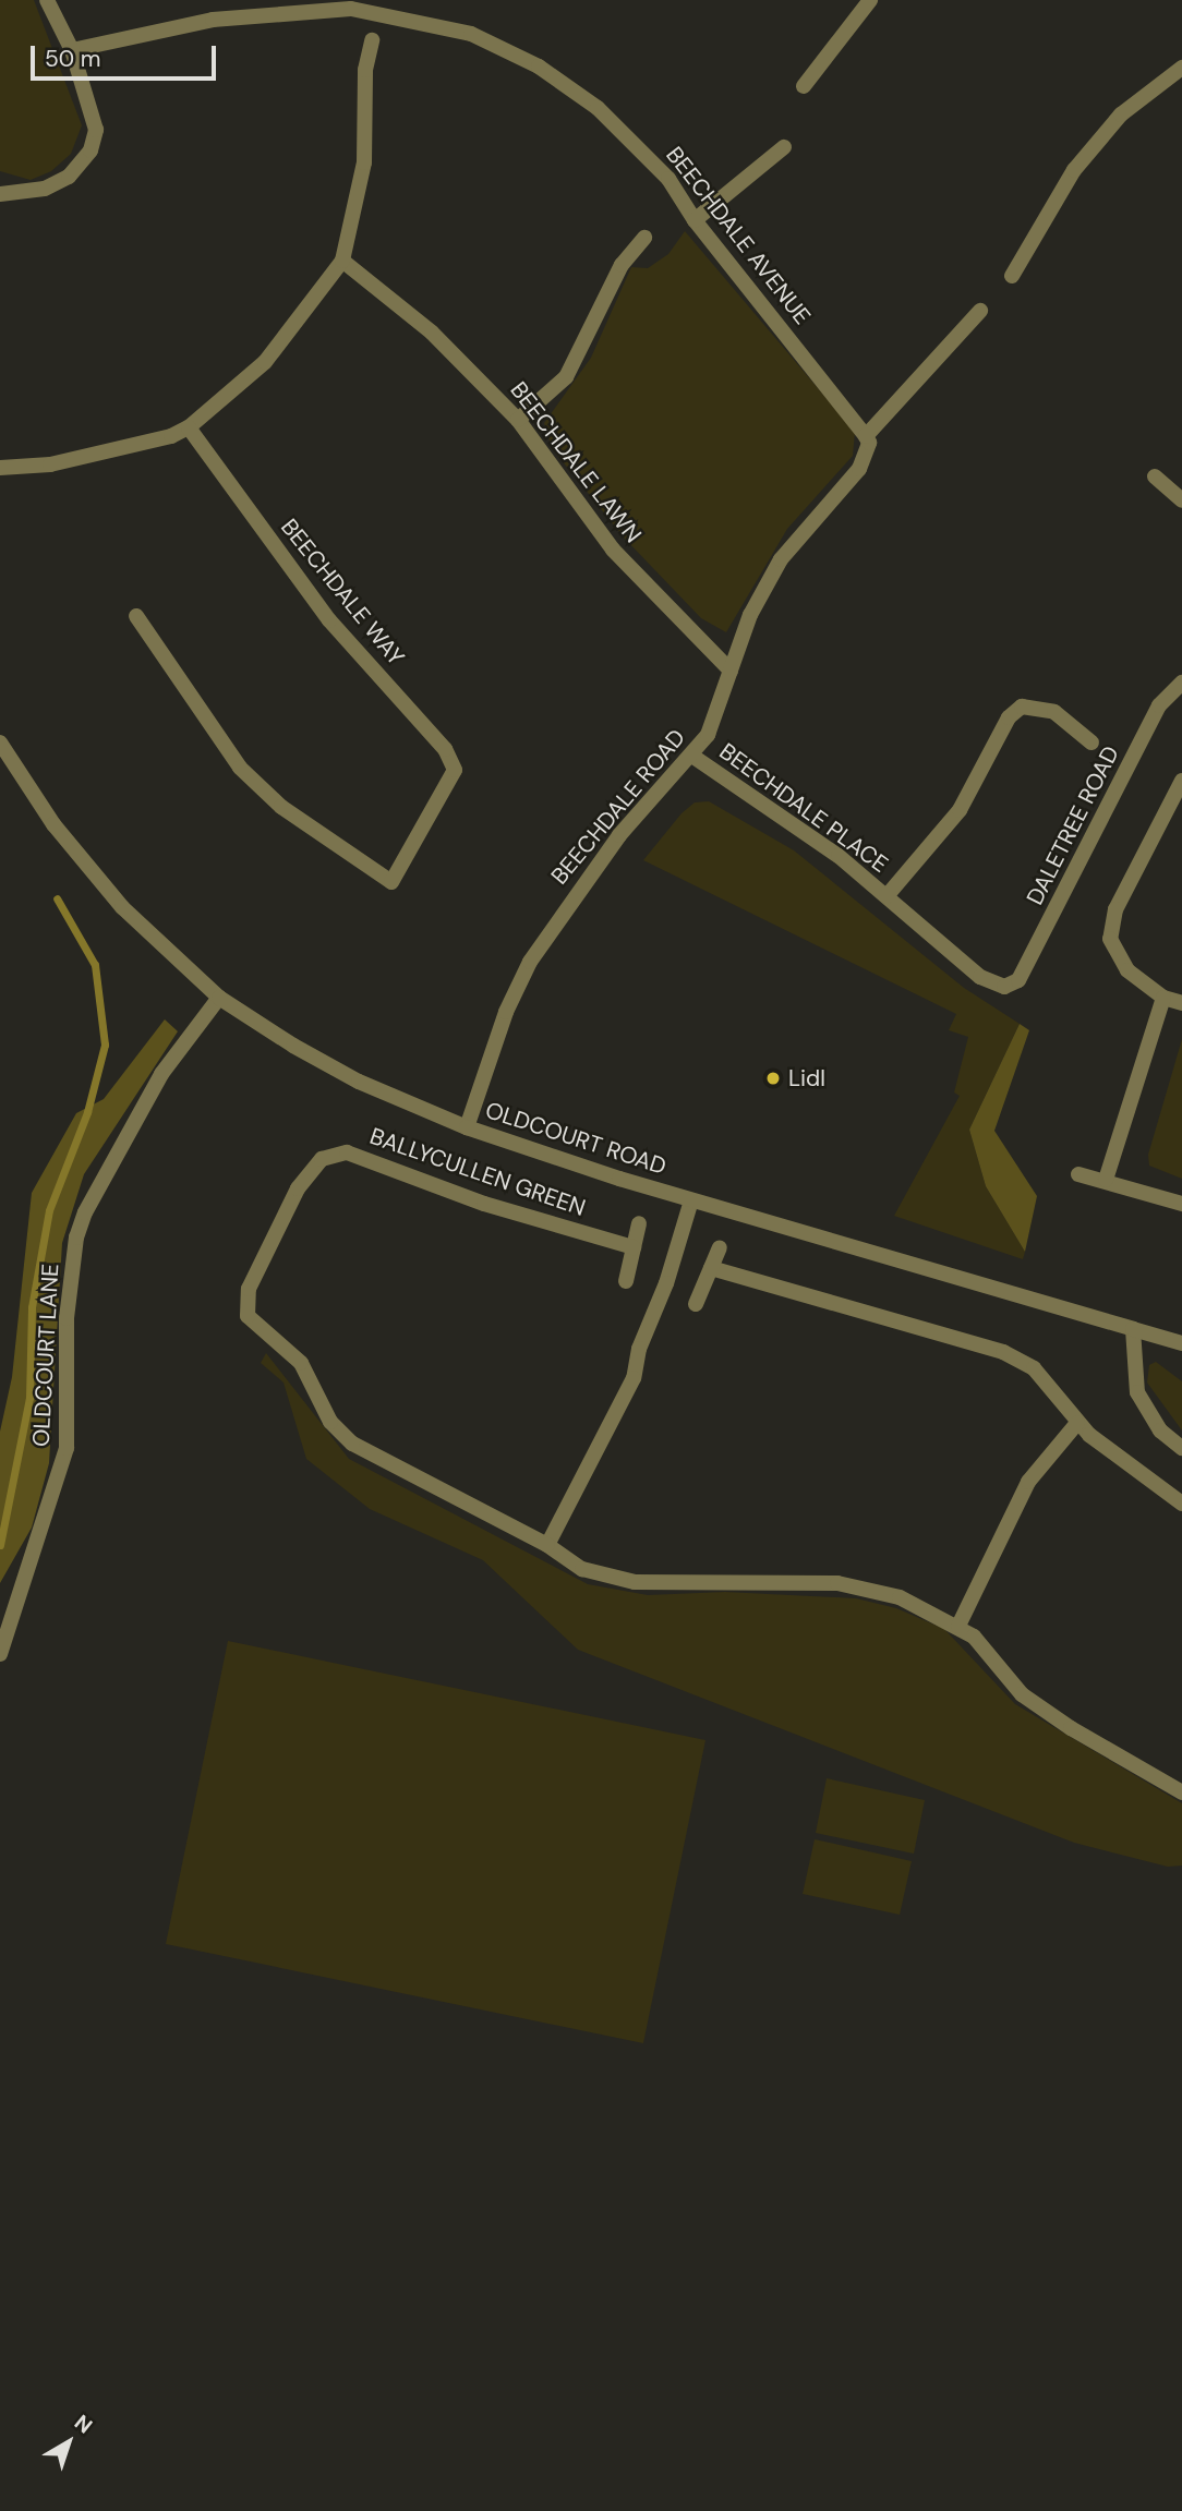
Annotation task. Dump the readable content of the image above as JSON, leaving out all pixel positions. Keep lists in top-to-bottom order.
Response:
{
  "streets": {
    "street": [
      "BEECHDALE AVENUE",
      "BEECHDALE LAWN",
      "BEECHDALE WAY",
      "BEECHDALE ROAD",
      "BEECHDALE PLACE",
      "DALETREE ROAD",
      "OLDCOURT ROAD",
      "BALLYCULLEN GREEN",
      "OLDCOURT LANE"
    ]
  },
  "crossings": [
    ["BEECHDALE AVENUE", "BEECHDALE ROAD"],
    ["BEECHDALE LAWN", "BEECHDALE ROAD"],
    ["BEECHDALE ROAD", "BEECHDALE PLACE"],
    ["BEECHDALE ROAD", "OLDCOURT ROAD"],
    ["BEECHDALE PLACE", "DALETREE ROAD"],
    ["OLDCOURT ROAD", "OLDCOURT LANE"]
  ],
  "places": ["Lidl"],
  "scale_bar": "50 m",
  "north": "top right"
}
